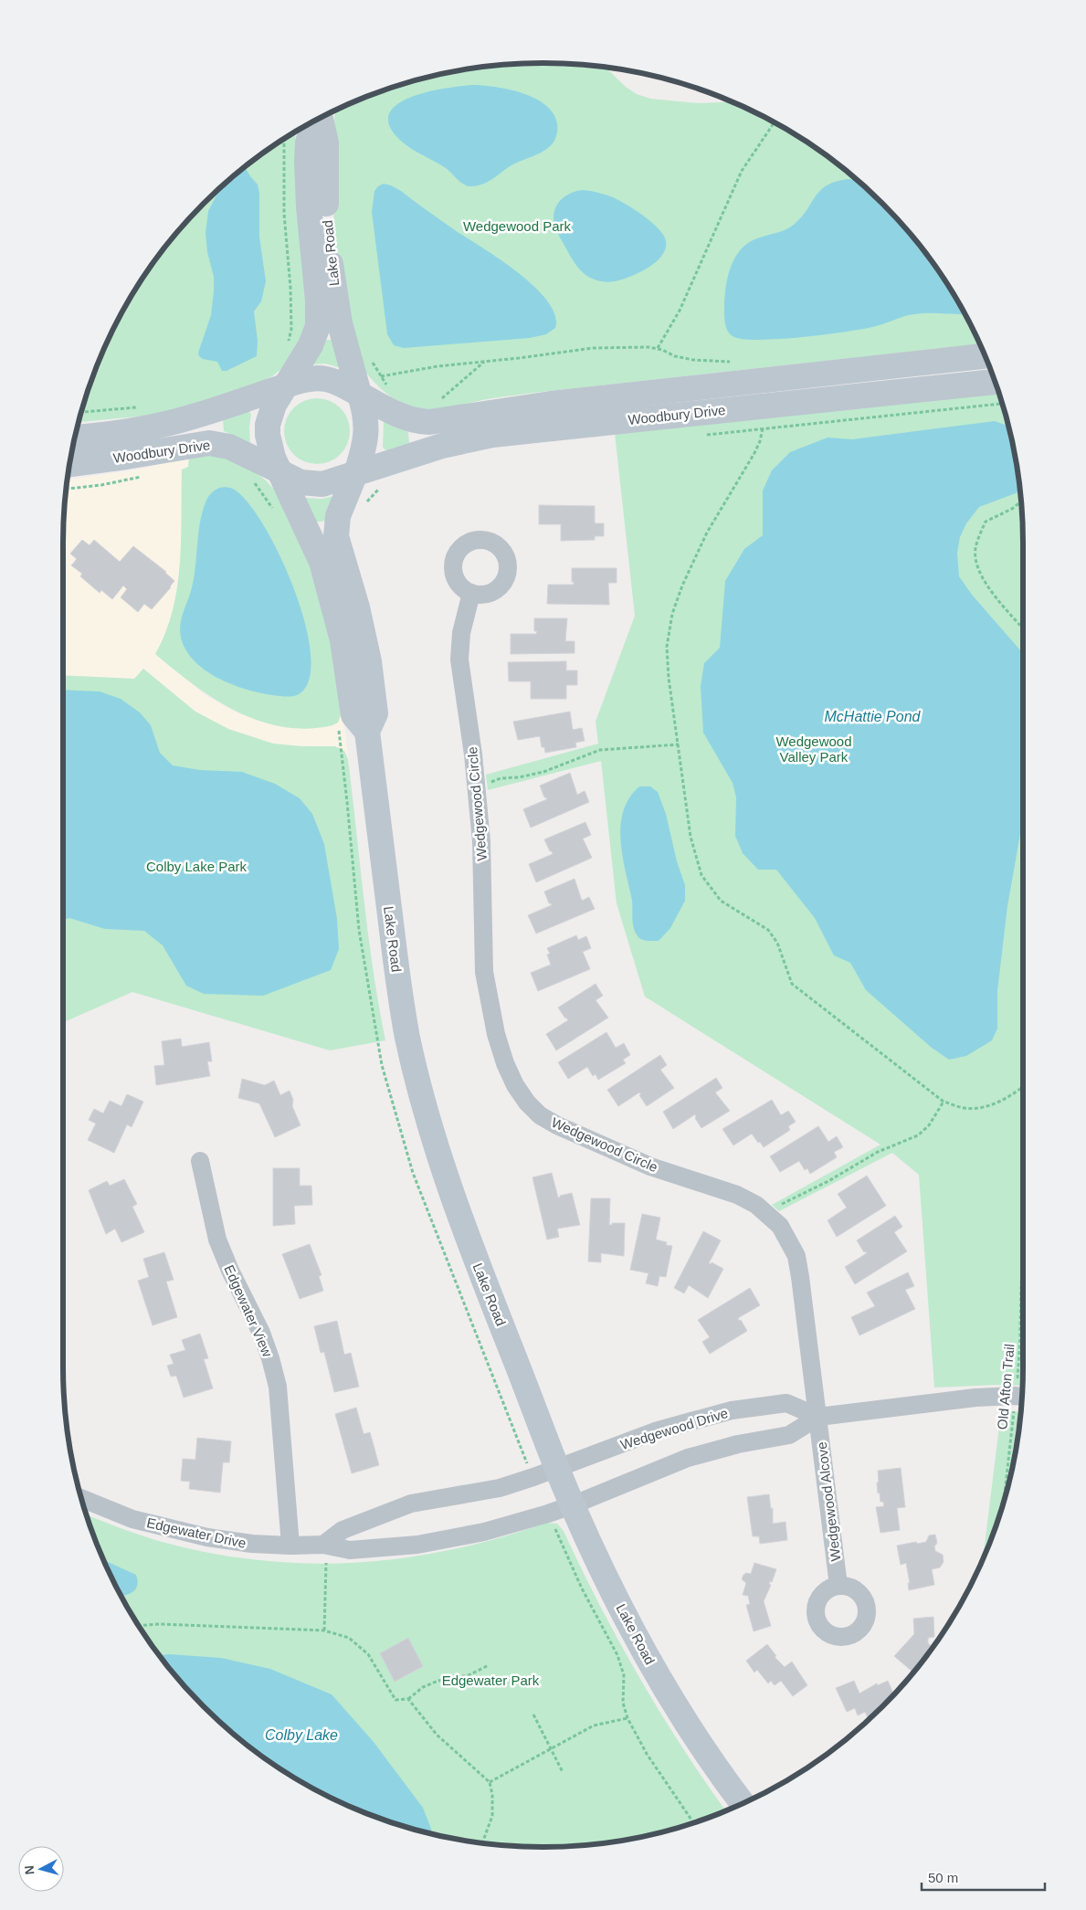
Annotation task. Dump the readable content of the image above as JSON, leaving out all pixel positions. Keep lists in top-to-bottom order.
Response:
{
  "streets": {
    "street": [
      "Lake Road",
      "Woodbury Drive",
      "Wedgewood Circle",
      "Edgewater View",
      "Wedgewood Drive",
      "Wedgewood Alcove",
      "Edgewater Drive"
    ],
    "path": ["Old Afton Trail"]
  },
  "crossings": [
    ["Lake Road", "Woodbury Drive"],
    ["Lake Road", "Wedgewood Drive"],
    ["Lake Road", "Edgewater Drive"],
    ["Wedgewood Circle", "Wedgewood Drive"],
    ["Wedgewood Circle", "Wedgewood Alcove"],
    ["Edgewater View", "Edgewater Drive"],
    ["Wedgewood Drive", "Wedgewood Alcove"]
  ],
  "water": ["McHattie Pond", "Colby Lake"],
  "parks": [
    "Wedgewood Park",
    "Wedgewood Valley Park",
    "Colby Lake Park",
    "Edgewater Park"
  ],
  "scale_bar": "50 m",
  "north": "left"
}
